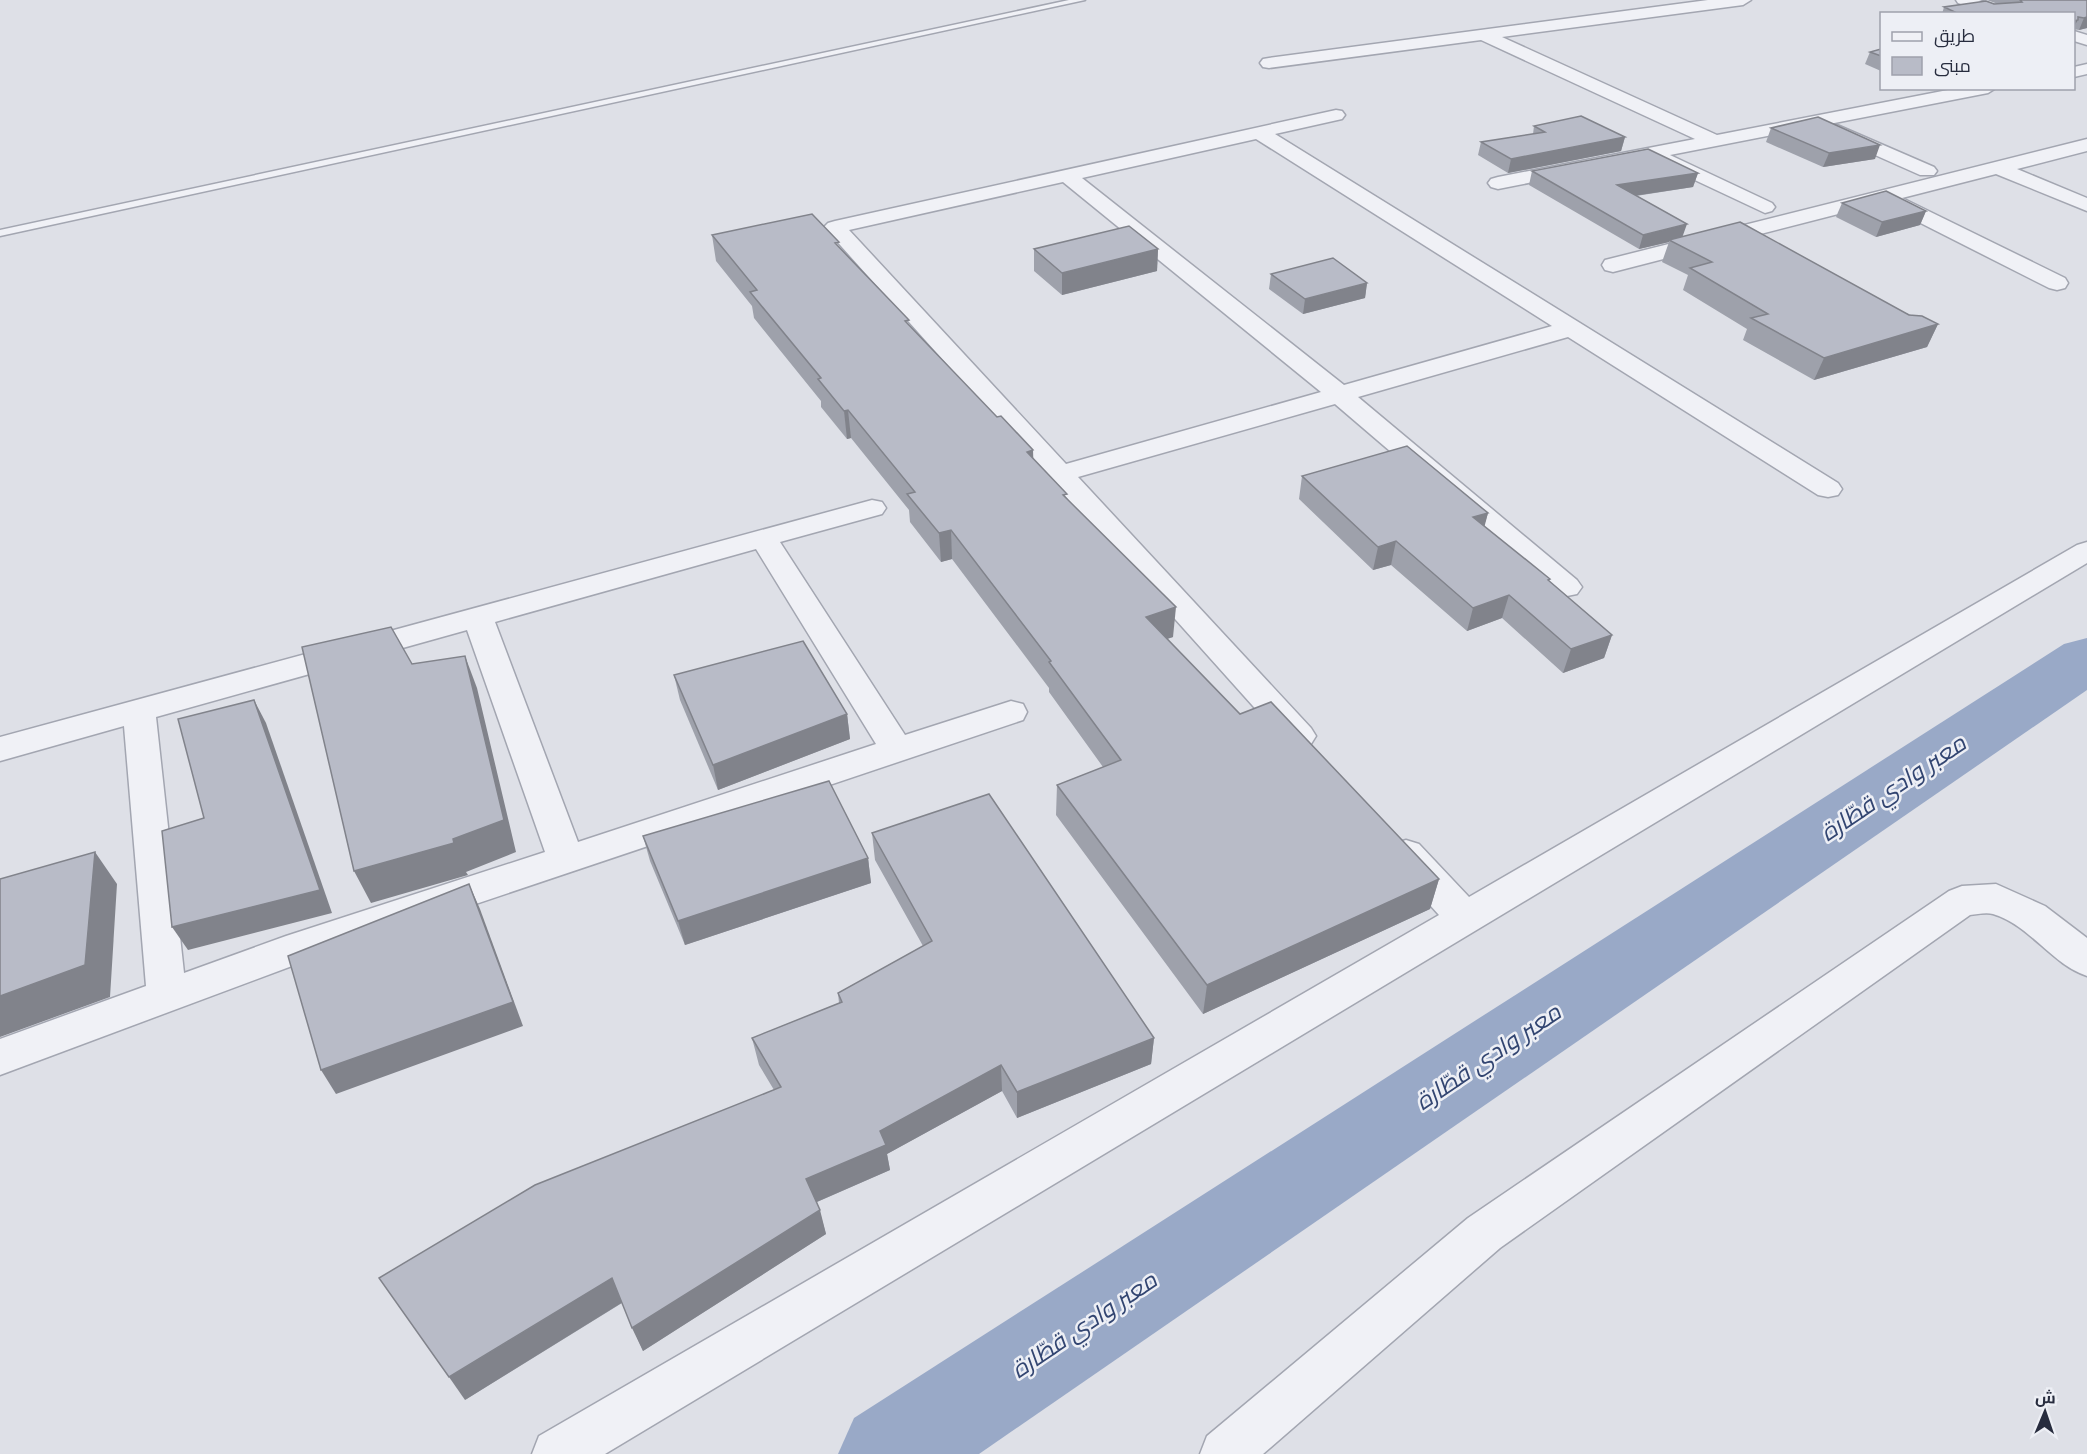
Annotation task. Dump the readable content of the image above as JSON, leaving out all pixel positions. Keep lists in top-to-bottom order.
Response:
{
  "water": ["معبر وادي قطّارة"],
  "legend": ["طريق", "مبنى"],
  "north": "top"
}
